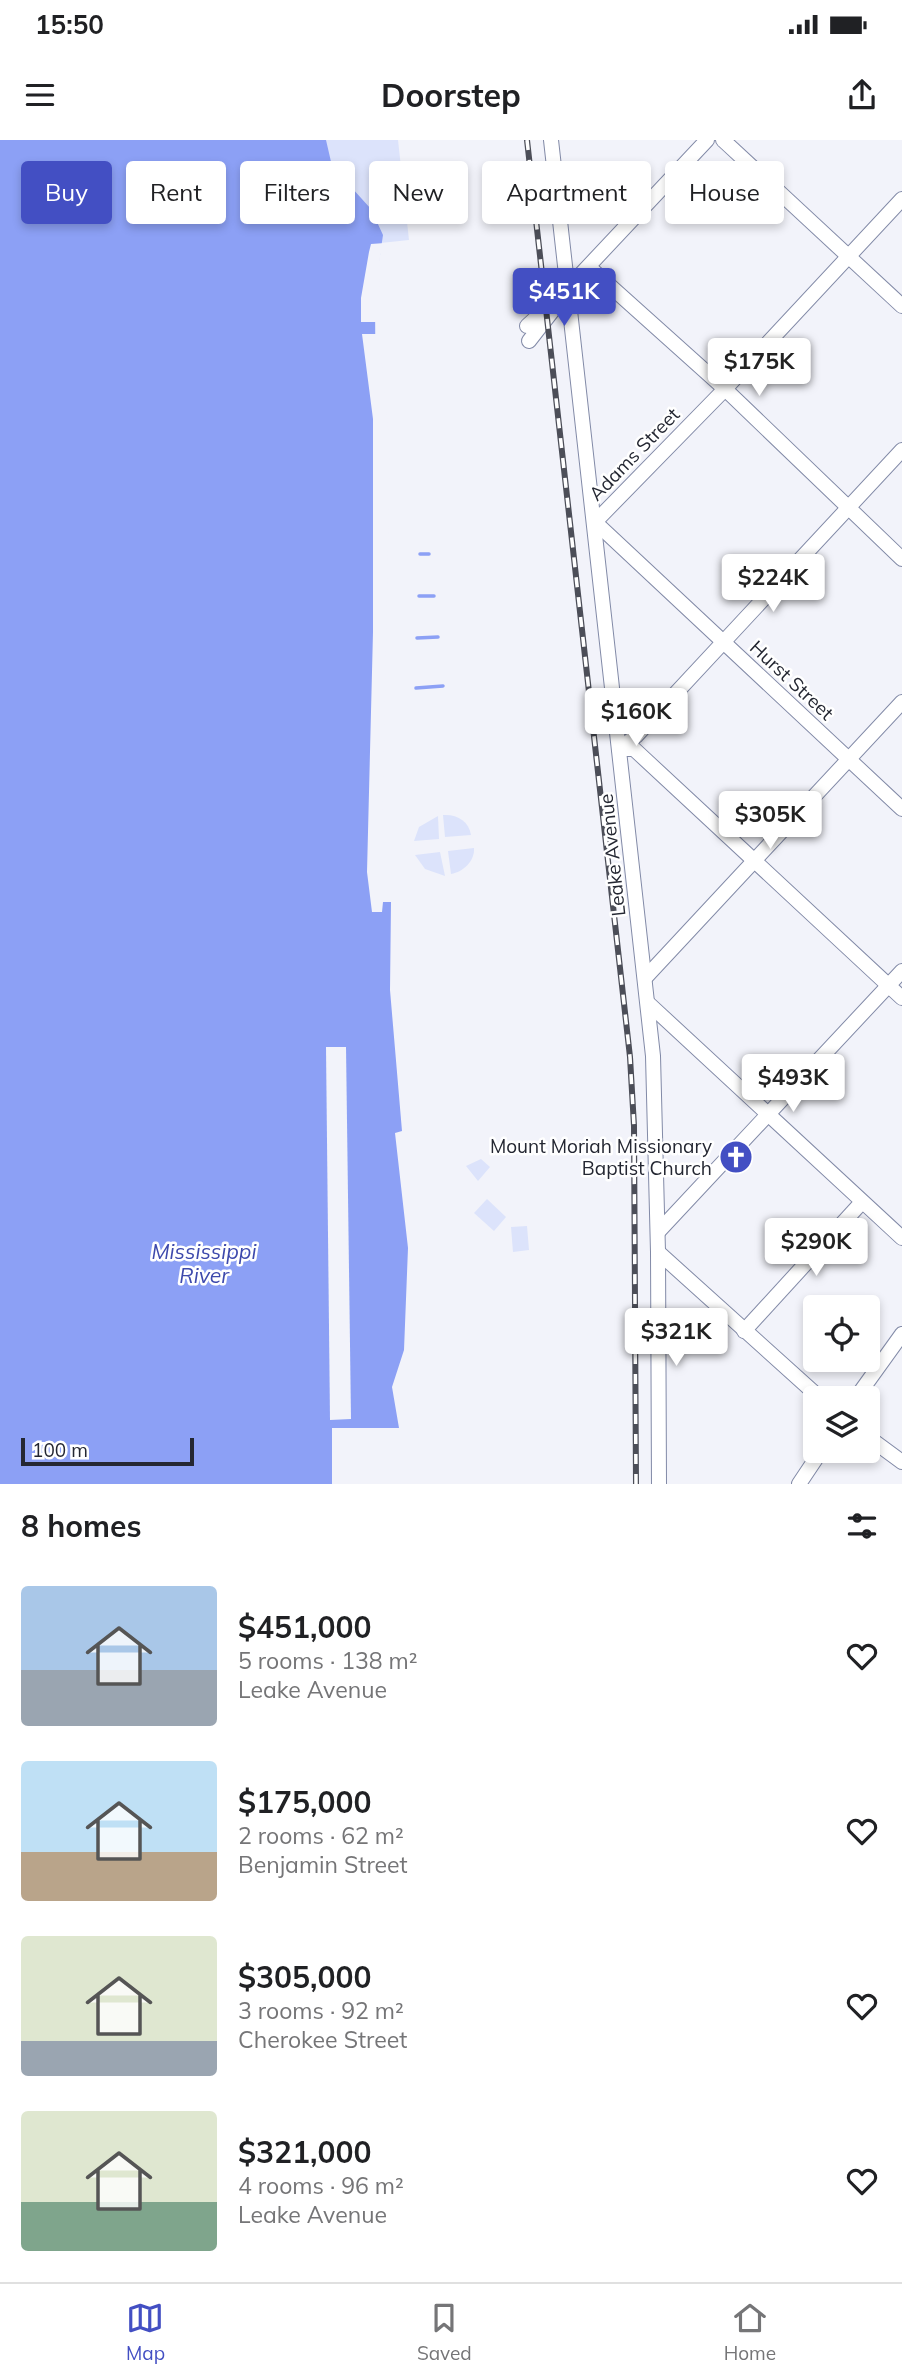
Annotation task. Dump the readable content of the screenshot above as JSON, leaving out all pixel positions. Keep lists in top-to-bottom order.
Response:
{
  "streets": {
    "street": ["Adams Street", "Hurst Street", "Leake Avenue"]
  },
  "crossings": [
    ["Adams Street", "Hurst Street"],
    ["Adams Street", "Leake Avenue"],
    ["Hurst Street", "Leake Avenue"]
  ],
  "water": ["Mississippi River"],
  "places": {
    "church": ["Mount Moriah Missionary Baptist Church"]
  },
  "scale_bar": "100 m",
  "page": {
    "status": "15:50",
    "header": "Doorstep",
    "chip": [
      "Buy",
      "Rent",
      "Filters",
      "New",
      "Apartment",
      "House"
    ],
    "price": [
      "$451K",
      "$175K",
      "$224K",
      "$160K",
      "$305K",
      "$493K",
      "$290K",
      "$321K"
    ],
    "scale": "100 m",
    "heading": "8 homes",
    "list": [
      {
        "name": "$451,000",
        "note": "5 rooms · 138 m² · Leake Avenue"
      },
      {
        "name": "$175,000",
        "note": "2 rooms · 62 m² · Benjamin Street"
      },
      {
        "name": "$305,000",
        "note": "3 rooms · 92 m² · Cherokee Street"
      },
      {
        "name": "$321,000",
        "note": "4 rooms · 96 m² · Leake Avenue"
      }
    ],
    "tabs": ["Map", "Saved", "Home"]
  }
}
